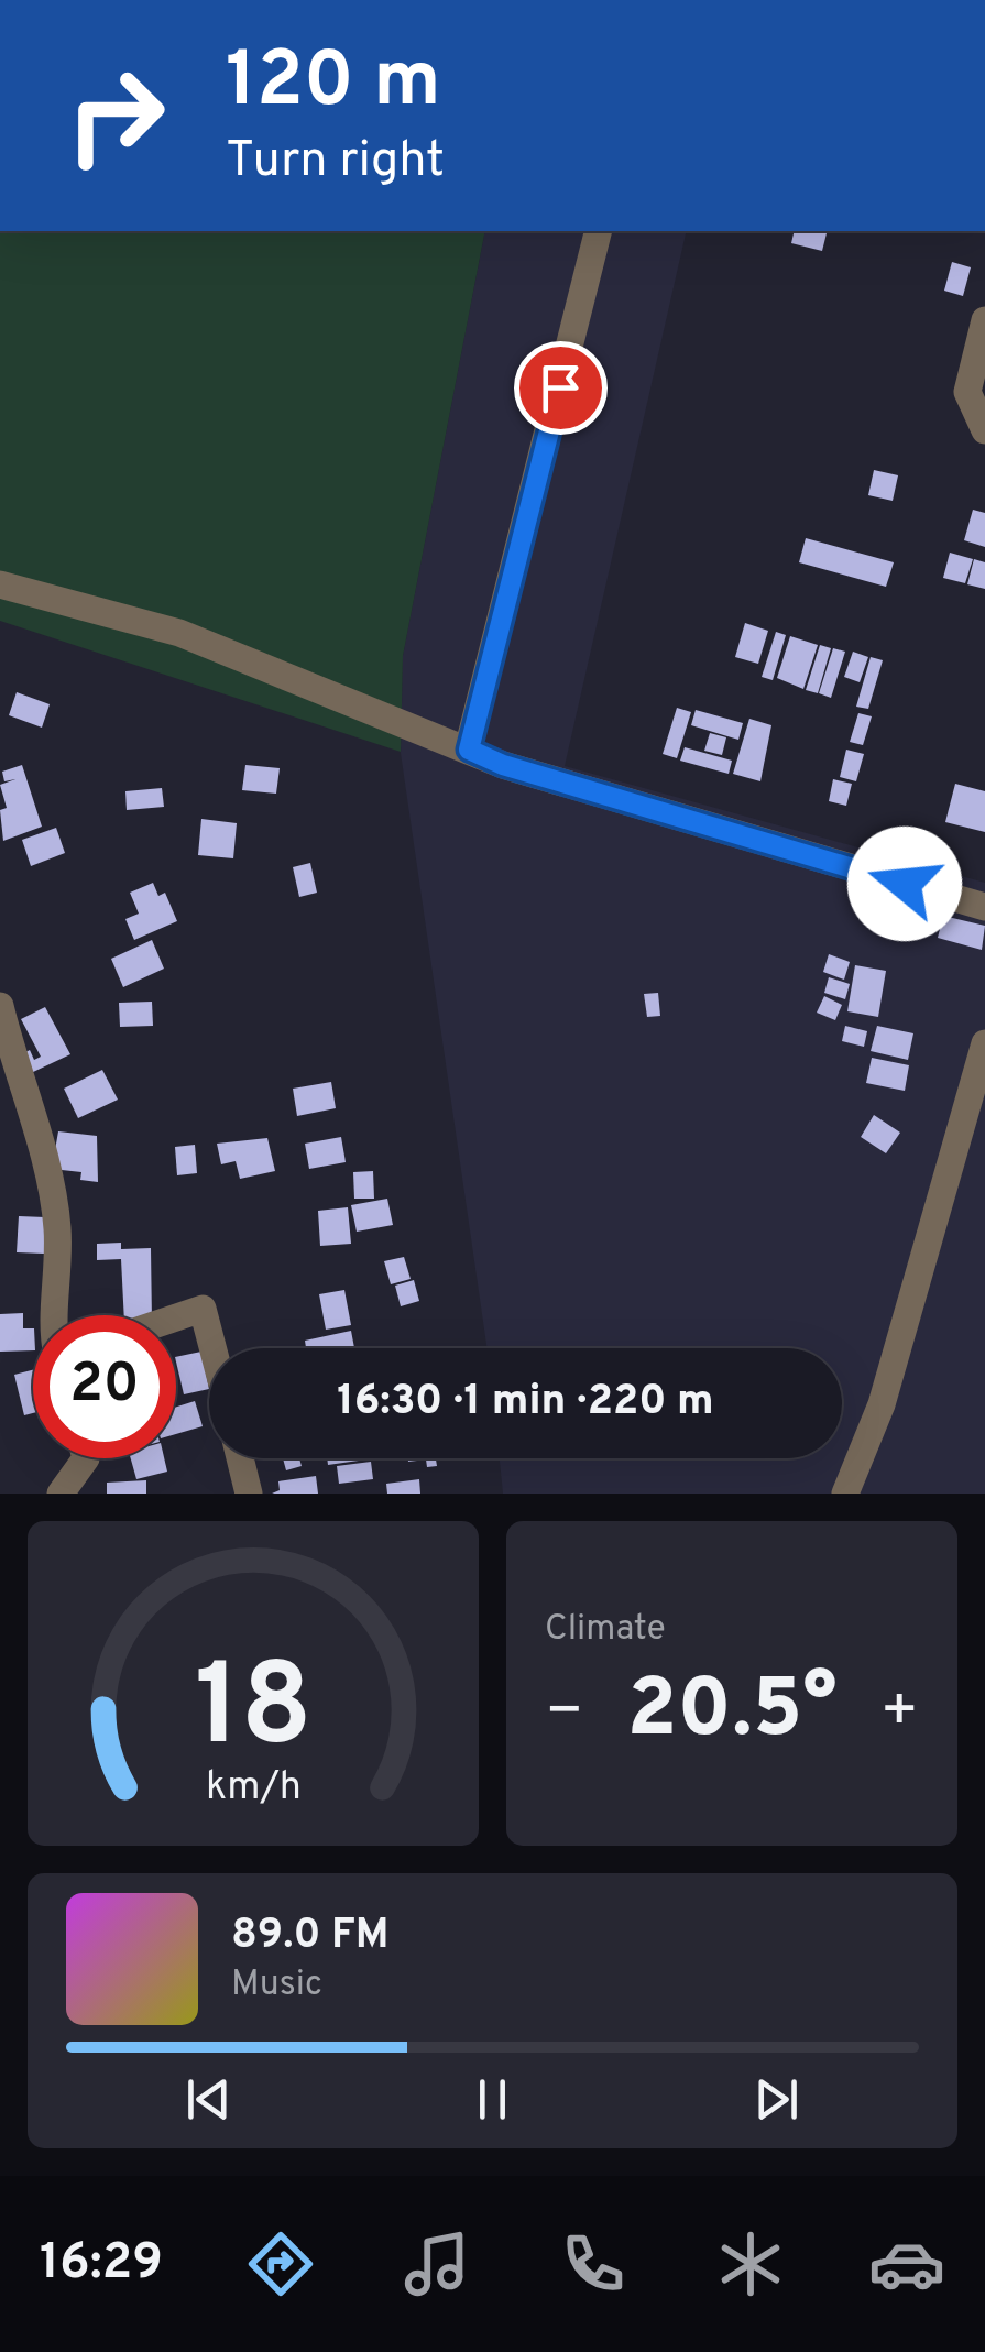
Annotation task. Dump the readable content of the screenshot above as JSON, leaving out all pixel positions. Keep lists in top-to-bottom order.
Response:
{
  "page": {
    "turn": ["120 m", "Turn right"],
    "limit": "20",
    "trip": "16:30 · 1 min · 220 m",
    "tile": "Climate",
    "heat": ["−", "20.5°", "+"],
    "song": ["89.0 FM", "Music"],
    "tabs": "16:29",
    "gauge": ["18", "km/h"]
  }
}
